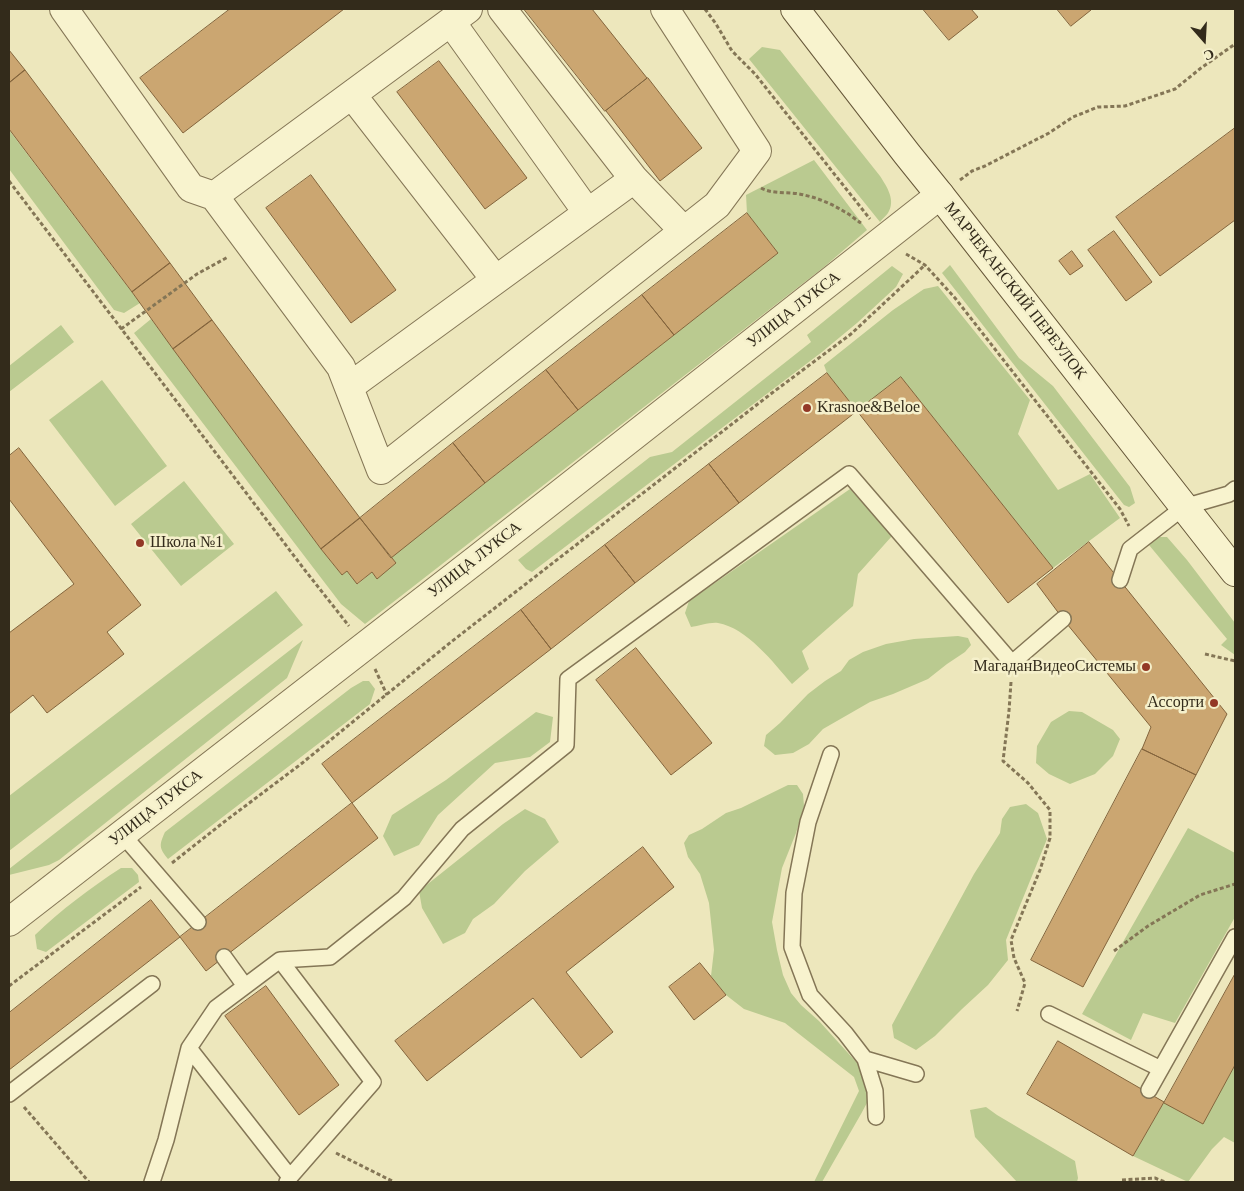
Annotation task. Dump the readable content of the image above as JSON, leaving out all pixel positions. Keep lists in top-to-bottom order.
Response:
{
  "streets": {
    "street": ["МАРЧЕКАНСКИЙ ПЕРЕУЛОК", "УЛИЦА ЛУКСА"]
  },
  "crossings": [
    ["МАРЧЕКАНСКИЙ ПЕРЕУЛОК", "УЛИЦА ЛУКСА"]
  ],
  "places": [
    "Krasnoe&Beloe",
    "Школа №1",
    "МагаданВидеоСистемы",
    "Ассорти"
  ],
  "north": "bottom"
}
